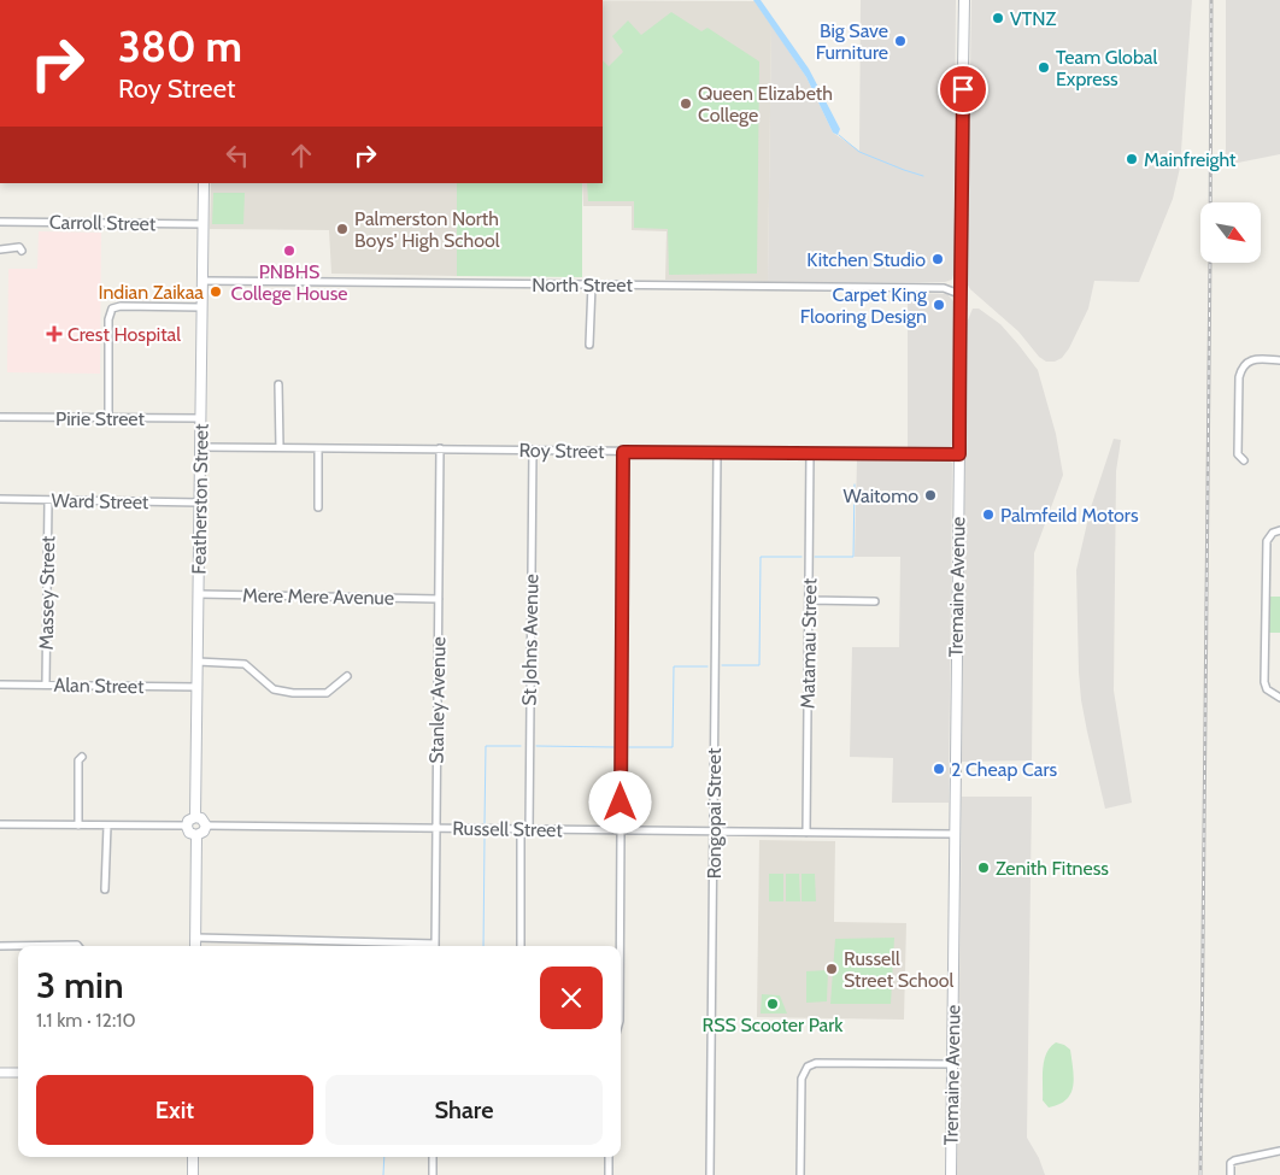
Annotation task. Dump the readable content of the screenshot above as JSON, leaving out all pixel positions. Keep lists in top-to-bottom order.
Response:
{
  "streets": {
    "main road": ["Featherston Street", "Tremaine Avenue"],
    "street": [
      "Carroll Street",
      "North Street",
      "Pirie Street",
      "Roy Street",
      "Ward Street",
      "Massey Street",
      "Mere Mere Avenue",
      "St Johns Avenue",
      "Matamau Street",
      "Alan Street",
      "Stanley Avenue",
      "Rongopai Street",
      "Russell Street"
    ]
  },
  "crossings": [
    ["Carroll Street", "Featherston Street"],
    ["North Street", "Featherston Street"],
    ["North Street", "Tremaine Avenue"],
    ["Pirie Street", "Featherston Street"],
    ["Roy Street", "Featherston Street"],
    ["Roy Street", "Tremaine Avenue"],
    ["Roy Street", "St Johns Avenue"],
    ["Roy Street", "Matamau Street"],
    ["Roy Street", "Stanley Avenue"],
    ["Roy Street", "Rongopai Street"],
    ["Featherston Street", "Ward Street"],
    ["Featherston Street", "Mere Mere Avenue"],
    ["Featherston Street", "Alan Street"],
    ["Featherston Street", "Russell Street"],
    ["Ward Street", "Massey Street"],
    ["Tremaine Avenue", "Russell Street"],
    ["Massey Street", "Alan Street"],
    ["Mere Mere Avenue", "Stanley Avenue"],
    ["St Johns Avenue", "Russell Street"],
    ["Matamau Street", "Russell Street"],
    ["Stanley Avenue", "Russell Street"],
    ["Rongopai Street", "Russell Street"]
  ],
  "places": {
    "other": [
      "VTNZ",
      "Big Save Furniture",
      "Team Global Express",
      "Queen Elizabeth College",
      "Mainfreight",
      "Palmerston North Boys' High School",
      "PNBHS College House",
      "Kitchen Studio",
      "Indian Zaikaa",
      "Carpet King Flooring Design",
      "Waitomo",
      "Palmfeild Motors",
      "2 Cheap Cars",
      "Zenith Fitness",
      "Russell Street School",
      "RSS Scooter Park"
    ],
    "health": ["Crest Hospital"]
  },
  "north": "bottom right",
  "page": {
    "turn": ["380 m", "Roy Street"],
    "heading": ["3 min", "1.1 km · 12:10"],
    "buttons": ["Exit", "Share"]
  }
}
